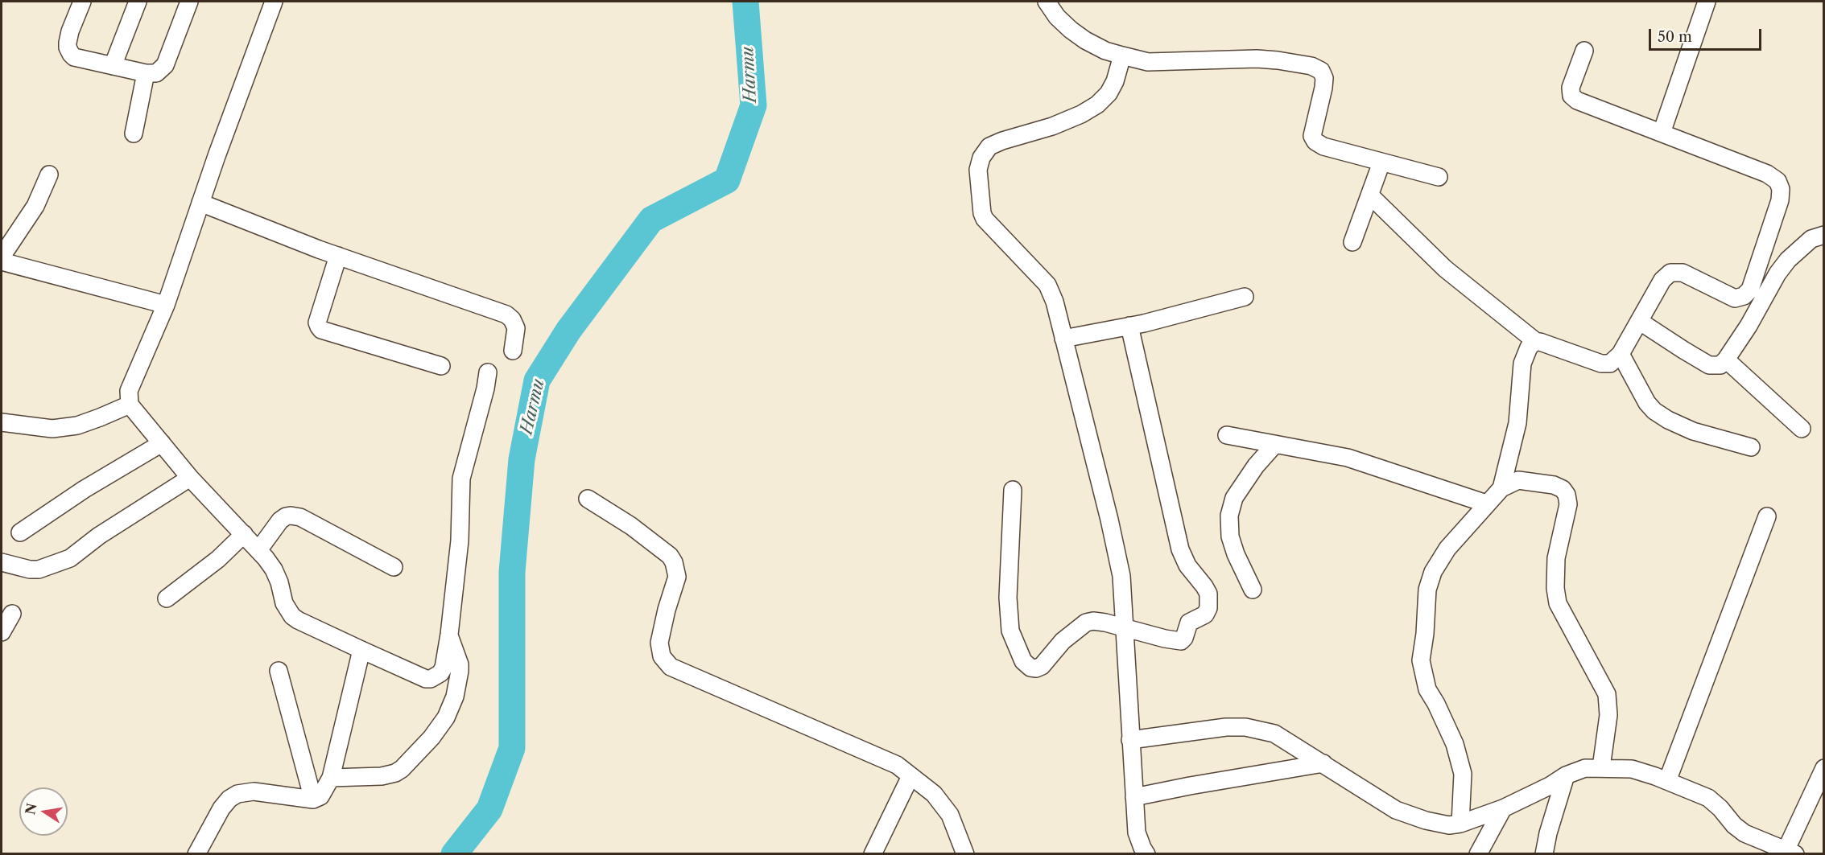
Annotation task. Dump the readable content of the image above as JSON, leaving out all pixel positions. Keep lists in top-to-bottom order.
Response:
{
  "water": ["Harmu"],
  "scale_bar": "50 m",
  "north": "left"
}
